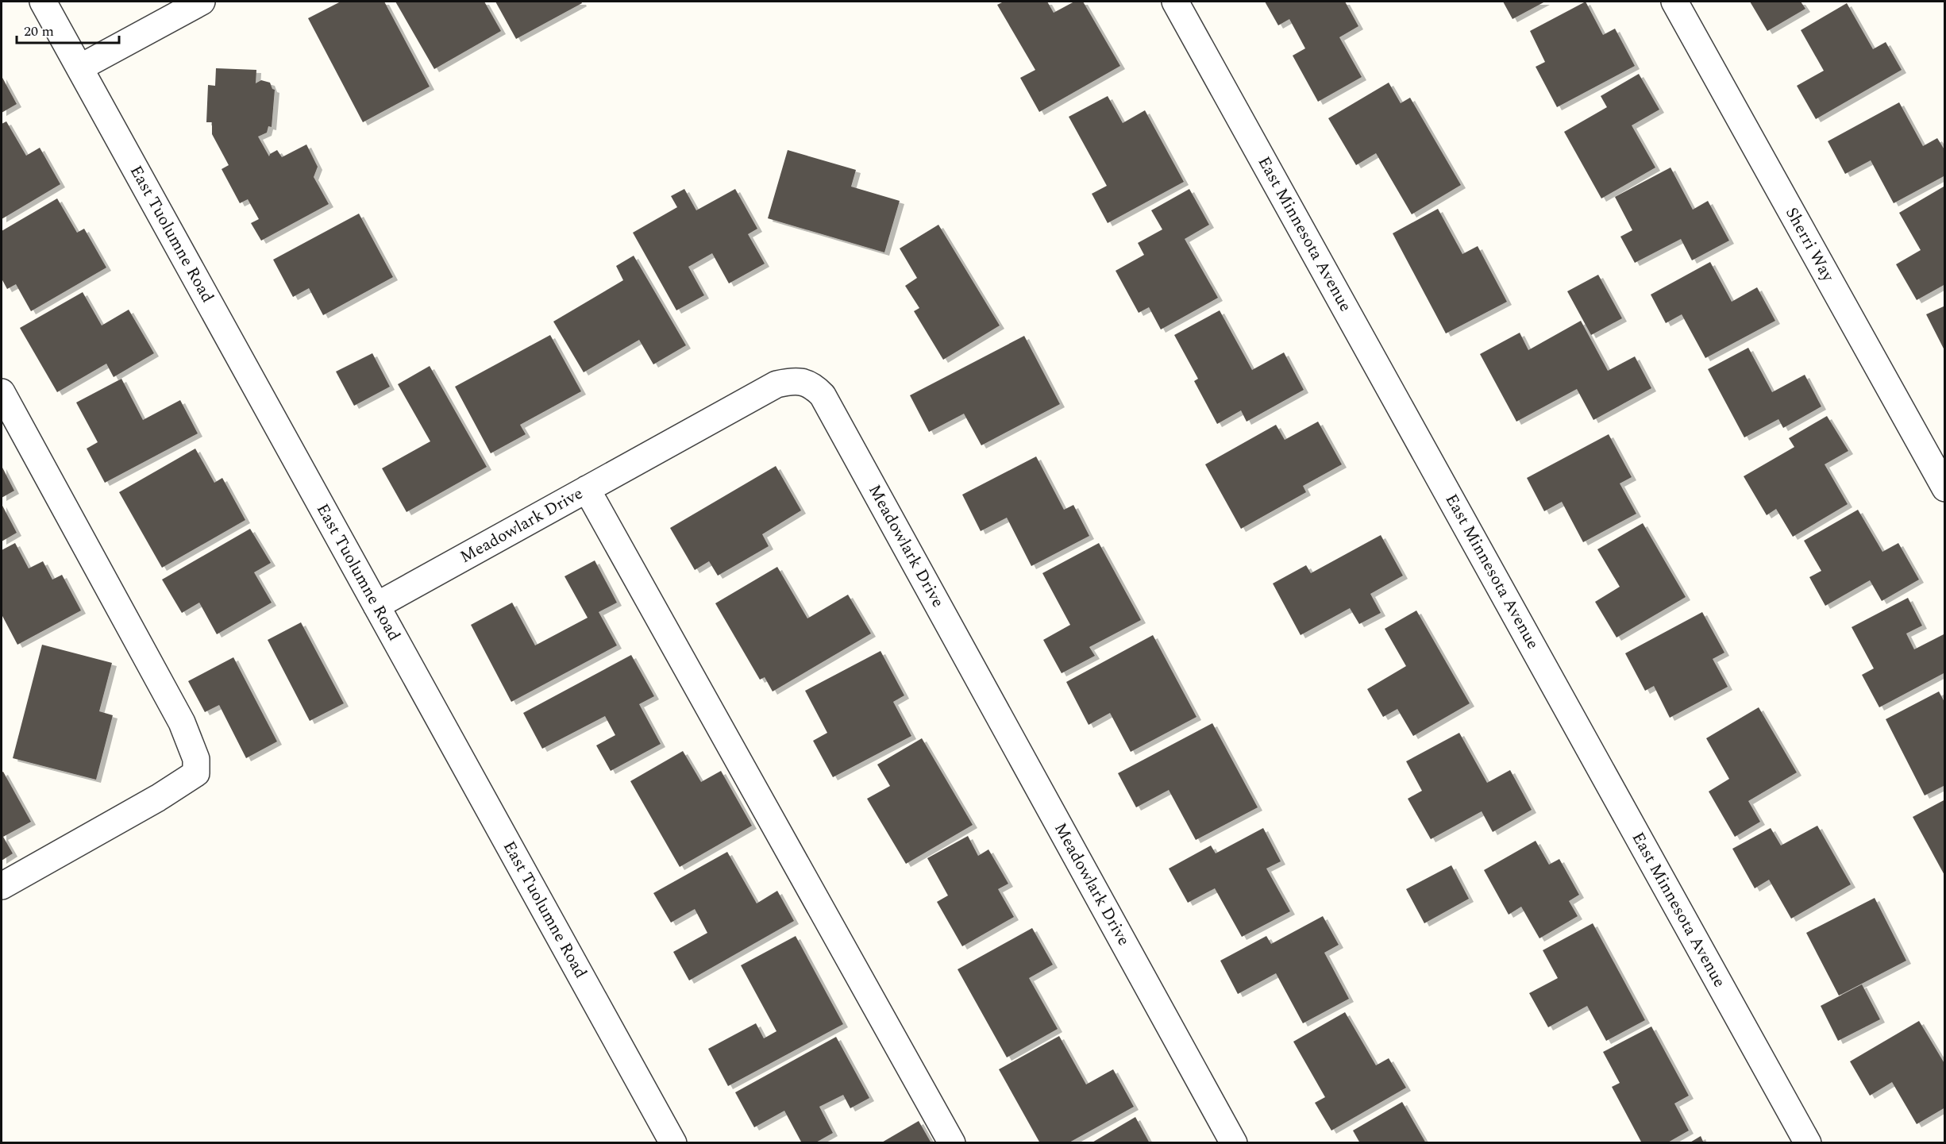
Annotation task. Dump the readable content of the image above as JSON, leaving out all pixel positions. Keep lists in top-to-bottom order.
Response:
{
  "streets": {
    "street": [
      "East Tuolumne Road",
      "East Minnesota Avenue",
      "Sherri Way",
      "Meadowlark Drive"
    ]
  },
  "crossings": [
    ["East Tuolumne Road", "Meadowlark Drive"]
  ],
  "scale_bar": "20 m"
}
